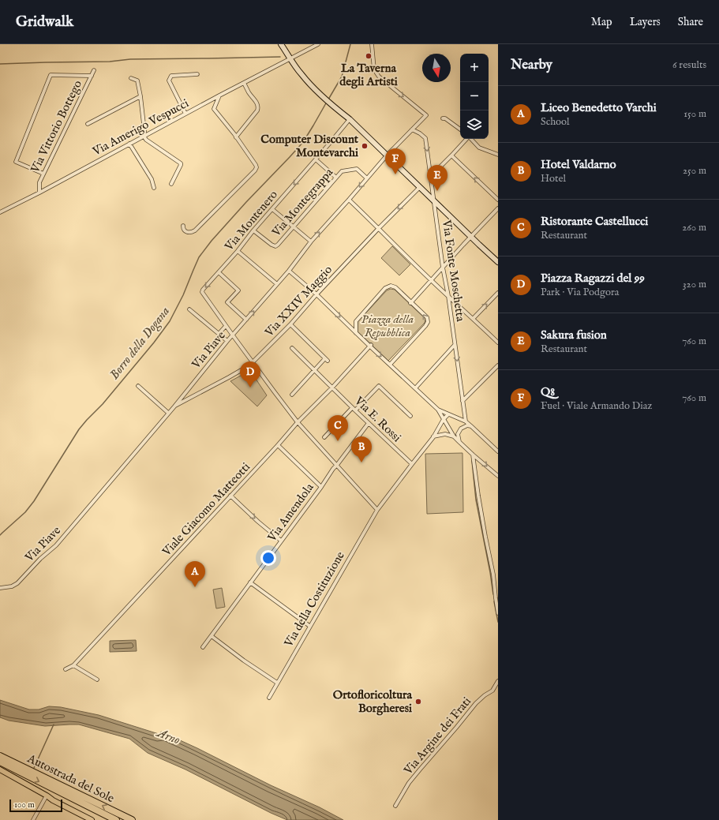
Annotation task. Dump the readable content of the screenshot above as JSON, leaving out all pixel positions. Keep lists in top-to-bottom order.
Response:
{
  "streets": {
    "highway": ["Autostrada del Sole"],
    "street": [
      "Via Vittorio Bottego",
      "Via Amerigo Vespucci",
      "Via Montegrappa",
      "Via Montenero",
      "Via Fonte Moschetta",
      "Via XXIV Maggio",
      "Via Piave",
      "Via E. Rossi",
      "Viale Giacomo Matteotti",
      "Via Amendola",
      "Via della Costituzione",
      "Via Argine dei Frati"
    ]
  },
  "crossings": [
    ["Via Vittorio Bottego", "Via Amerigo Vespucci"],
    ["Via Montegrappa", "Via Montenero"],
    ["Via Montegrappa", "Via Piave"],
    ["Via Montenero", "Via XXIV Maggio"],
    ["Via Montenero", "Via Piave"],
    ["Via Montenero", "Viale Giacomo Matteotti"],
    ["Via Montenero", "Via Amendola"],
    ["Via Montenero", "Via della Costituzione"],
    ["Via Fonte Moschetta", "Via Piave"],
    ["Via XXIV Maggio", "Via Piave"],
    ["Via E. Rossi", "Viale Giacomo Matteotti"],
    ["Via E. Rossi", "Via Amendola"],
    ["Via E. Rossi", "Via della Costituzione"]
  ],
  "one_way": ["Via Fonte Moschetta"],
  "water": ["Borro della Dogana", "Arno"],
  "parks": ["Piazza della Repubblica"],
  "places": ["La Taverna degli Artisti", "Computer Discount Montevarchi", "Ortofloricoltura Borgheresi"],
  "scale_bar": "100 m",
  "north": "bottom",
  "page": {
    "header": "Gridwalk",
    "nav": ["Map", "Layers", "Share"],
    "heading": ["Nearby", "6 results"],
    "map_buttons": ["+", "−"],
    "list": [
      {
        "mark": "A",
        "name": "Liceo Benedetto Varchi",
        "note": "School",
        "value": "150 m"
      },
      {
        "mark": "B",
        "name": "Hotel Valdarno",
        "note": "Hotel",
        "value": "250 m"
      },
      {
        "mark": "C",
        "name": "Ristorante Castellucci",
        "note": "Restaurant",
        "value": "260 m"
      },
      {
        "mark": "D",
        "name": "Piazza Ragazzi del 99",
        "note": "Park · Via Podgora",
        "value": "320 m"
      },
      {
        "mark": "E",
        "name": "Sakura fusion",
        "note": "Restaurant",
        "value": "760 m"
      },
      {
        "mark": "F",
        "name": "Q8",
        "note": "Fuel · Viale Armando Diaz",
        "value": "760 m"
      }
    ],
    "pins": [
      "F",
      "E",
      "D",
      "C",
      "B",
      "A"
    ],
    "scale": "100 m"
  }
}
